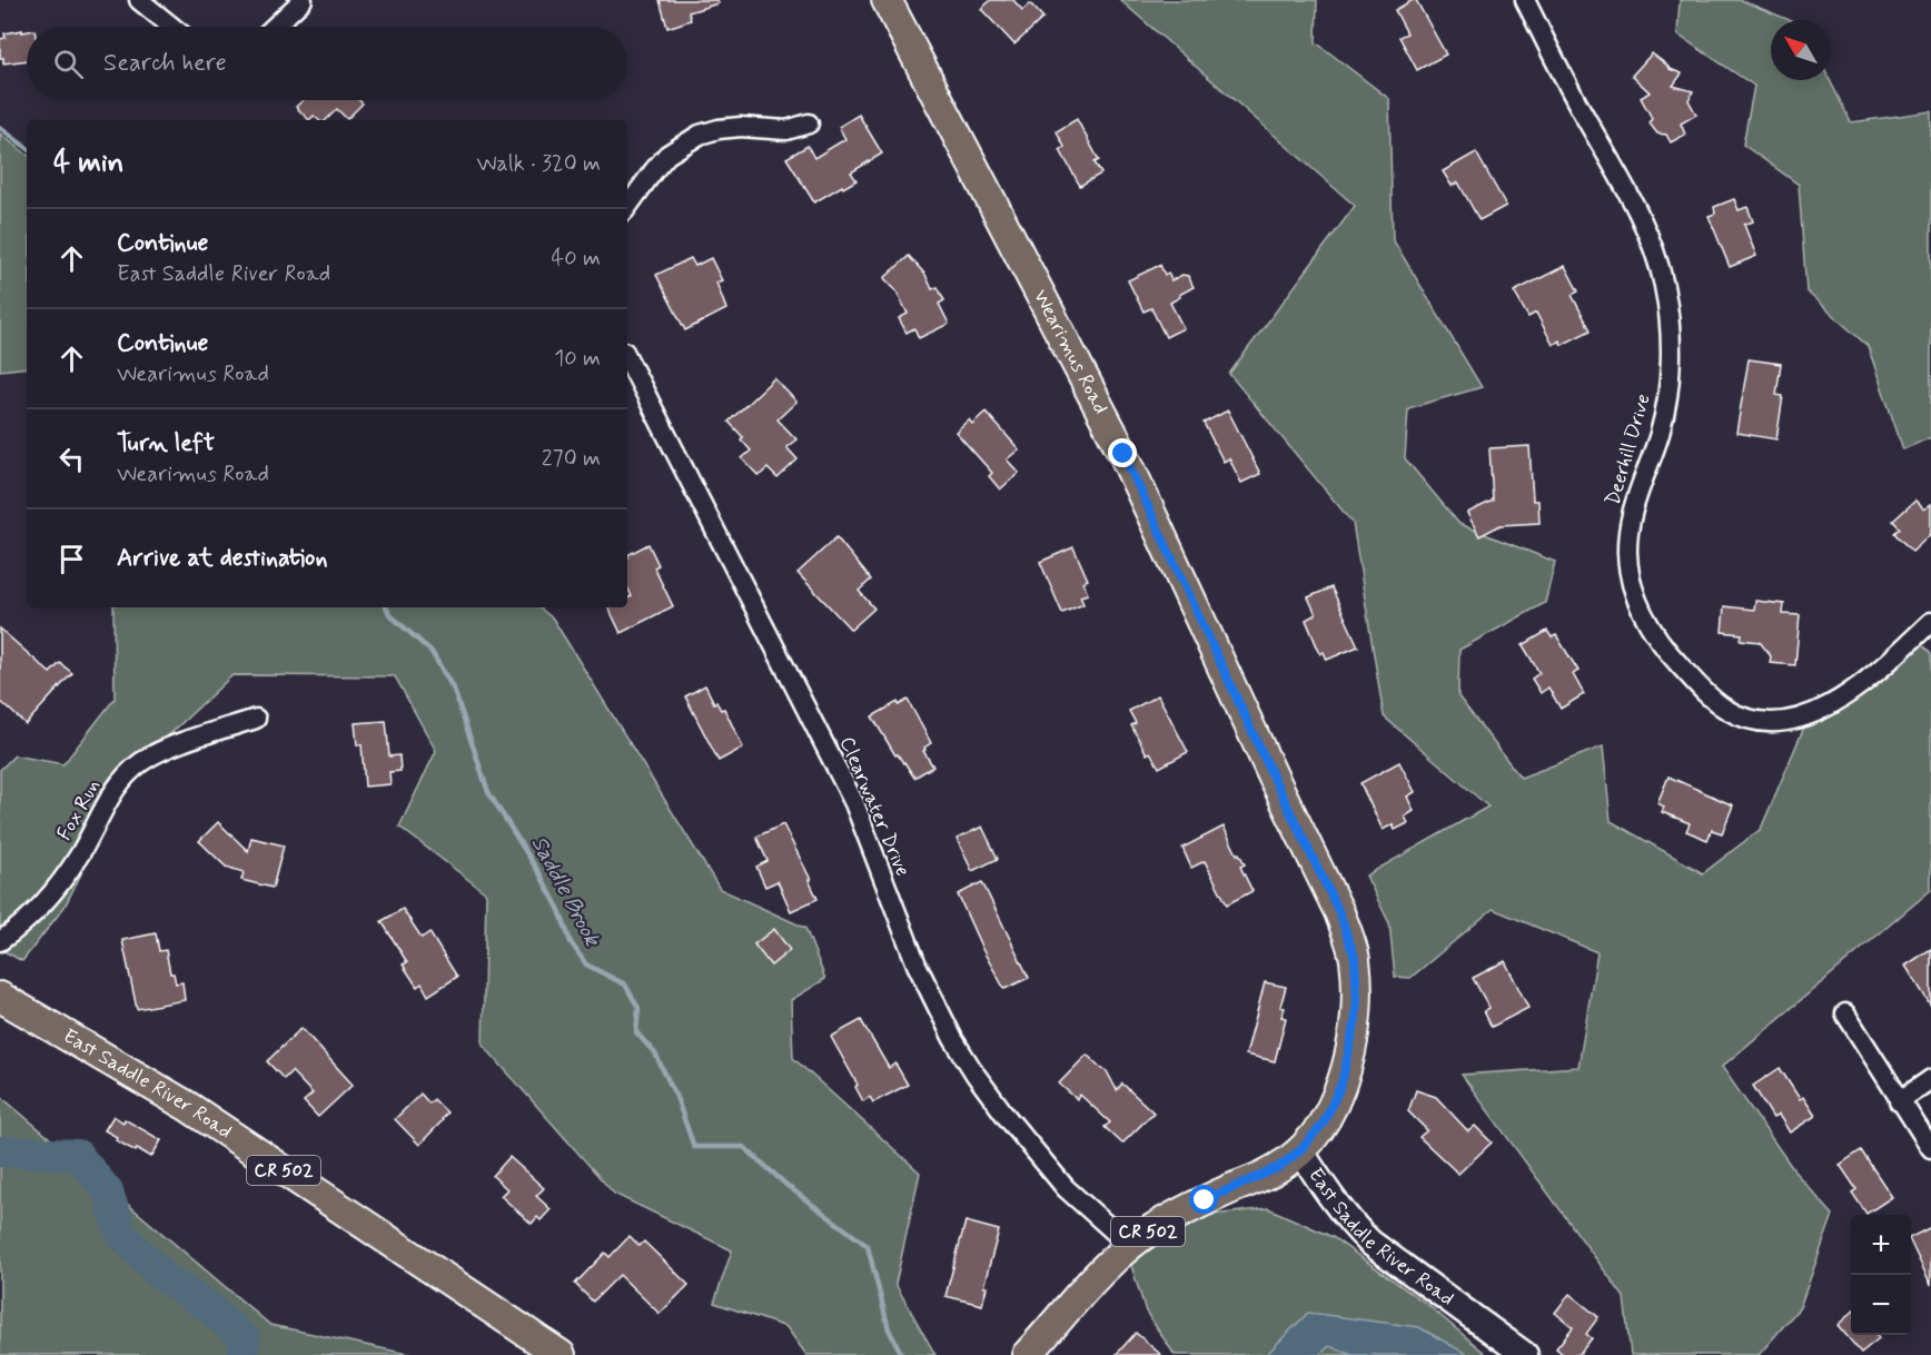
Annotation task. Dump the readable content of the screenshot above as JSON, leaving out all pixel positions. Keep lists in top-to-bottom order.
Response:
{
  "streets": {
    "main road": ["Wearimus Road", "East Saddle River Road", "CR 502"],
    "street": ["Deerhill Drive", "Clearwater Drive", "Fox Run"]
  },
  "crossings": [
    ["Wearimus Road", "East Saddle River Road"],
    ["Clearwater Drive", "East Saddle River Road"]
  ],
  "water": ["Saddle Brook"],
  "north": "top left",
  "page": {
    "search": "Search here",
    "heading": ["4 min", "Walk · 320 m"],
    "list": [
      ["Continue", "East Saddle River Road", "40 m"],
      ["Continue", "Wearimus Road", "10 m"],
      ["Turn left", "Wearimus Road", "270 m"],
      "Arrive at destination"
    ],
    "map_buttons": ["+", "−"]
  }
}
